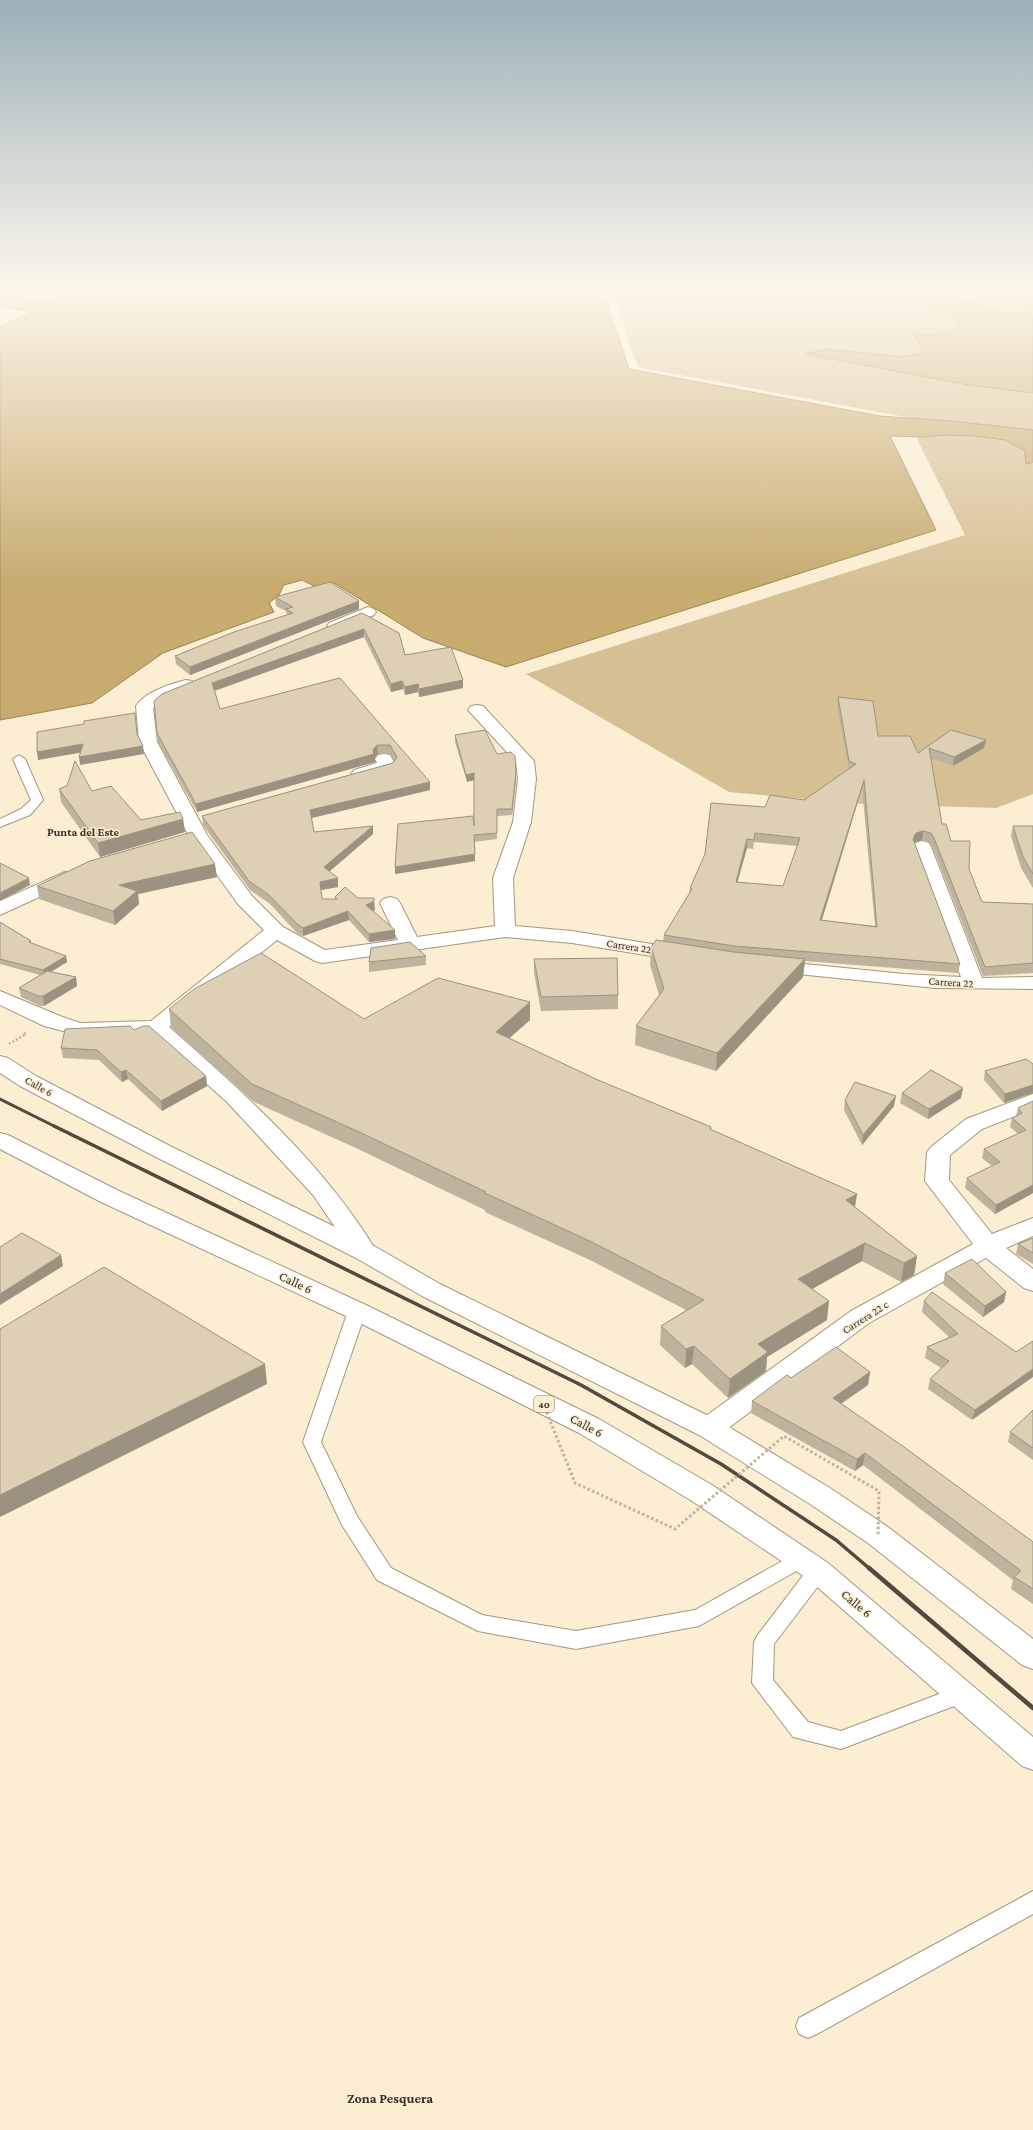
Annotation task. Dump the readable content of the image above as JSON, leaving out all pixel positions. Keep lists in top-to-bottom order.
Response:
{
  "streets": {
    "main road": [
      "Carrera 22",
      "Calle 6",
      "Carrera 22 c",
      "40"
    ]
  },
  "crossings": [
    ["Calle 6", "Carrera 22 c"]
  ],
  "districts": ["Punta del Este", "Zona Pesquera"]
}
